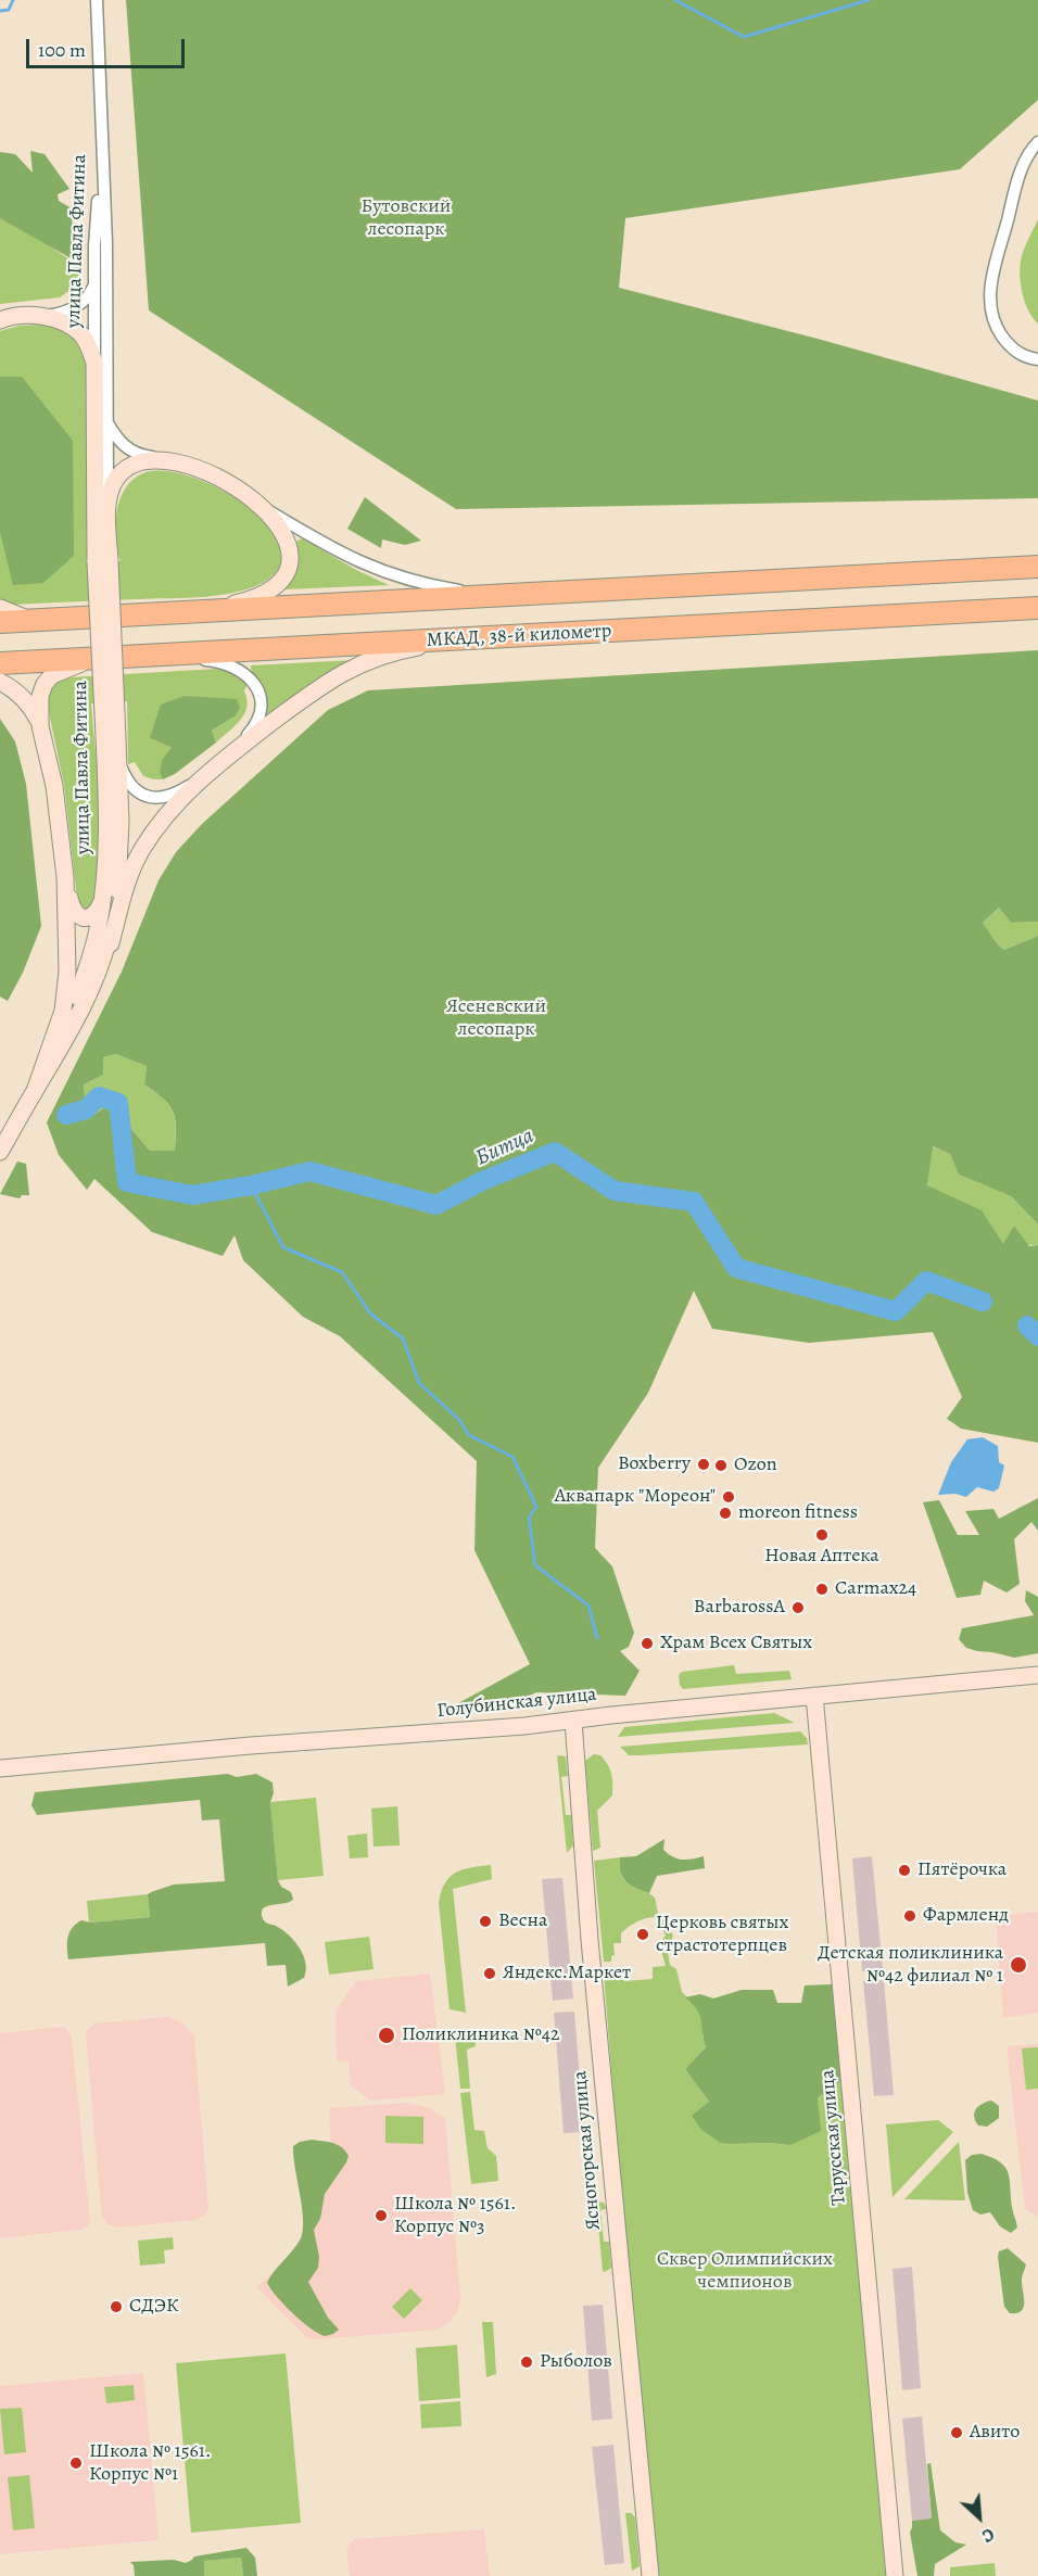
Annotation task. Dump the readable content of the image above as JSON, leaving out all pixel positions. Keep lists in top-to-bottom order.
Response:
{
  "streets": {
    "highway": ["МКАД, 38-й километр"],
    "main road": [
      "улица Павла Фитина",
      "Голубинская улица",
      "Тарусская улица",
      "Ясногорская улица"
    ]
  },
  "crossings": [
    ["Голубинская улица", "Тарусская улица"],
    ["Голубинская улица", "Ясногорская улица"]
  ],
  "water": ["Битца"],
  "parks": ["Бутовский лесопарк", "Ясеневский лесопарк", "Сквер Олимпийских чемпионов"],
  "places": [
    "Boxberry",
    "Ozon",
    "Аквапарк \"Мореон\"",
    "moreon fitness",
    "Новая Аптека",
    "Carmax24",
    "BarbarossA",
    "Храм Всех Святых",
    "Пятёрочка",
    "Фармленд",
    "Весна",
    "Церковь святых страстотерпцев",
    "Детская поликлиника №42 филиал № 1",
    "Яндекс.Маркет",
    "Поликлиника №42",
    "Школа № 1561. Корпус №3",
    "СДЭК",
    "Рыболов",
    "Авито",
    "Школа № 1561. Корпус №1"
  ],
  "scale_bar": "100 m",
  "north": "bottom right"
}
